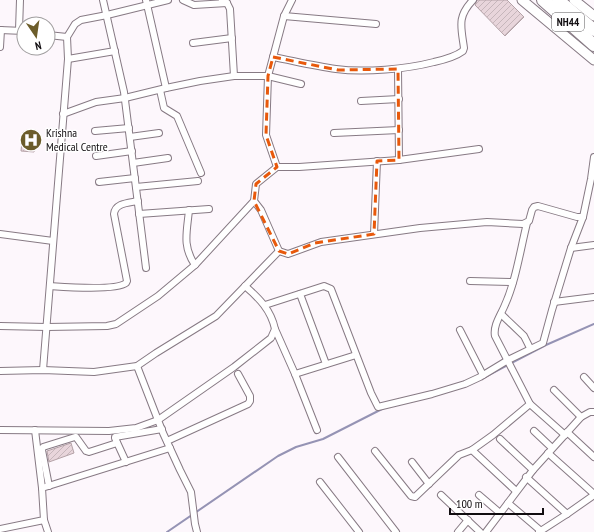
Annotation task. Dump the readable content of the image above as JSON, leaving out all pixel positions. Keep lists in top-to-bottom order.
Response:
{
  "streets": {
    "highway": ["NH44"]
  },
  "places": {
    "hospital": ["Krishna Medical Centre"]
  },
  "scale_bar": "100 m",
  "north": "bottom"
}
